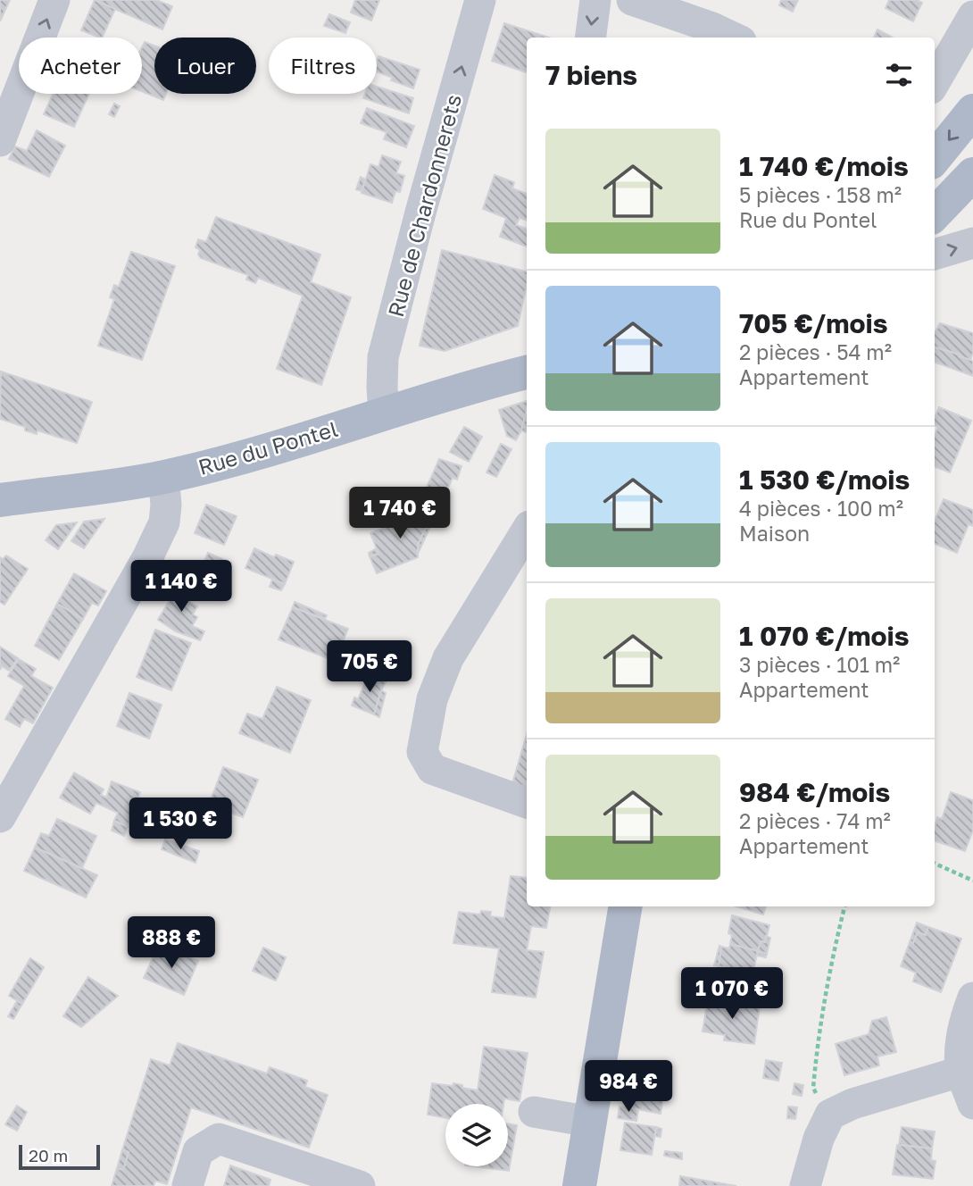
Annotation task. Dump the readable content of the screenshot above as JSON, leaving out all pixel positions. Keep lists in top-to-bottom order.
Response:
{
  "streets": {
    "main road": ["Rue du Pontel"],
    "street": ["Rue de Chardonnerets"]
  },
  "crossings": [
    ["Rue de Chardonnerets", "Rue du Pontel"]
  ],
  "one_way": ["Rue de Chardonnerets"],
  "scale_bar": "20 m",
  "page": {
    "chip": ["Acheter", "Louer", "Filtres"],
    "heading": "7 biens",
    "list": [
      {
        "name": "1 740 €/mois",
        "note": "5 pièces · 158 m² · Rue du Pontel"
      },
      {
        "name": "705 €/mois",
        "note": "2 pièces · 54 m² · Appartement"
      },
      {
        "name": "1 530 €/mois",
        "note": "4 pièces · 100 m² · Maison"
      },
      {
        "name": "1 070 €/mois",
        "note": "3 pièces · 101 m² · Appartement"
      },
      {
        "name": "984 €/mois",
        "note": "2 pièces · 74 m² · Appartement"
      }
    ],
    "price": [
      "1 740 €",
      "1 140 €",
      "705 €",
      "1 530 €",
      "888 €",
      "1 070 €",
      "984 €"
    ],
    "scale": "20 m"
  }
}
